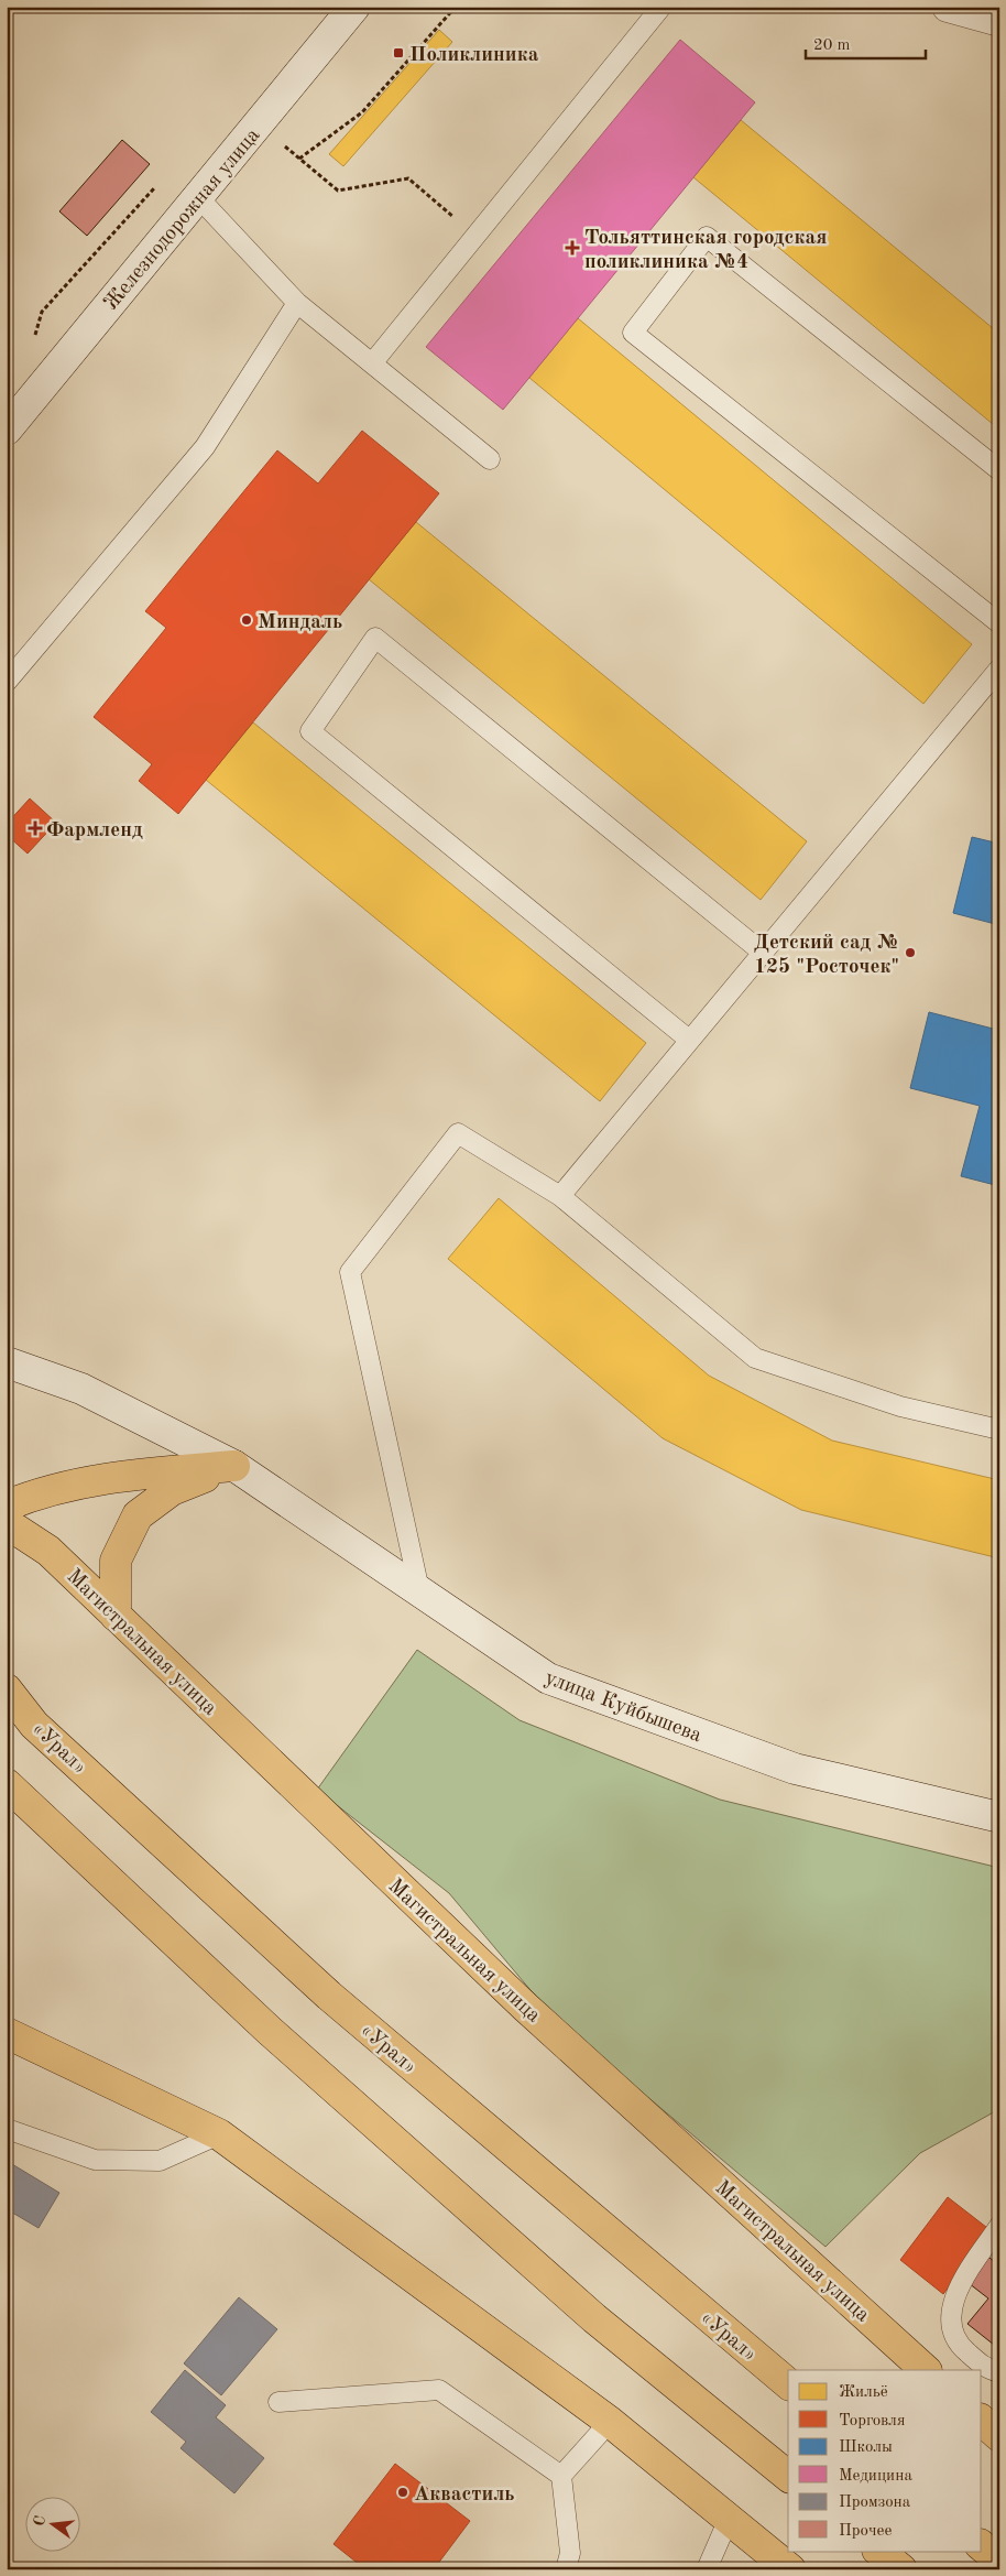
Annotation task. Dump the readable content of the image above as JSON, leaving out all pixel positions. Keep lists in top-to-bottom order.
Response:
{
  "streets": {
    "main road": [
      "Железнодорожная улица",
      "Магистральная улица",
      "улица Куйбышева",
      "«Урал»"
    ]
  },
  "places": {
    "transit": ["Поликлиника"],
    "health": ["Тольяттинская городская поликлиника №4", "Фармленд"],
    "other": ["Миндаль", "Детский сад № 125 \"Росточек\"", "Аквастиль"]
  },
  "legend": [
    "Жильё",
    "Торговля",
    "Школы",
    "Медицина",
    "Промзона",
    "Прочее"
  ],
  "scale_bar": "20 m",
  "north": "left"
}
